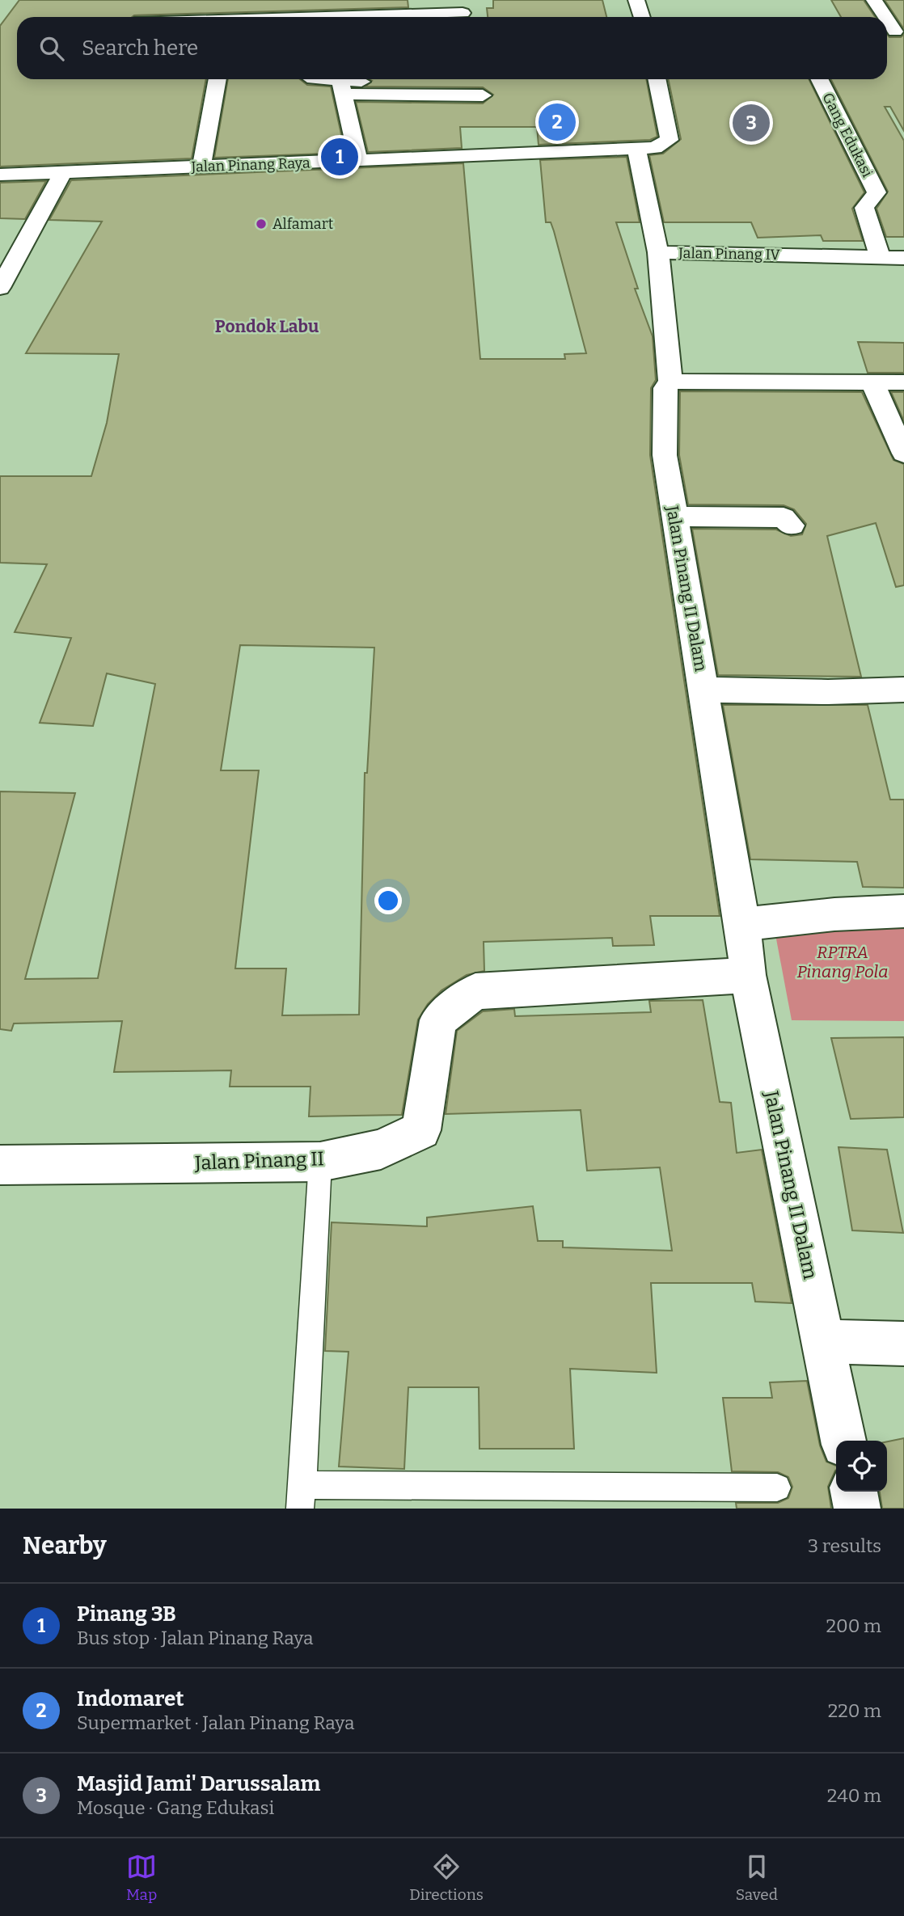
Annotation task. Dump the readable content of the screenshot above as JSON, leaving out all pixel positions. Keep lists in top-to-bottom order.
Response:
{
  "streets": {
    "street": [
      "Gang Edukasi",
      "Jalan Pinang Raya",
      "Jalan Pinang IV",
      "Jalan Pinang II Dalam",
      "Jalan Pinang II"
    ]
  },
  "crossings": [
    ["Gang Edukasi", "Jalan Pinang IV"],
    ["Jalan Pinang Raya", "Jalan Pinang IV"],
    ["Jalan Pinang IV", "Jalan Pinang II Dalam"],
    ["Jalan Pinang II Dalam", "Jalan Pinang II"]
  ],
  "districts": ["Pondok Labu"],
  "parks": ["RPTRA Pinang Pola"],
  "places": ["Alfamart"],
  "page": {
    "search": "Search here",
    "pins": ["2", "3", "1"],
    "heading": ["Nearby", "3 results"],
    "list": [
      {
        "mark": "1",
        "name": "Pinang 3B",
        "note": "Bus stop · Jalan Pinang Raya",
        "value": "200 m"
      },
      {
        "mark": "2",
        "name": "Indomaret",
        "note": "Supermarket · Jalan Pinang Raya",
        "value": "220 m"
      },
      {
        "mark": "3",
        "name": "Masjid Jami' Darussalam",
        "note": "Mosque · Gang Edukasi",
        "value": "240 m"
      }
    ],
    "nav": ["Map", "Directions", "Saved"]
  }
}
